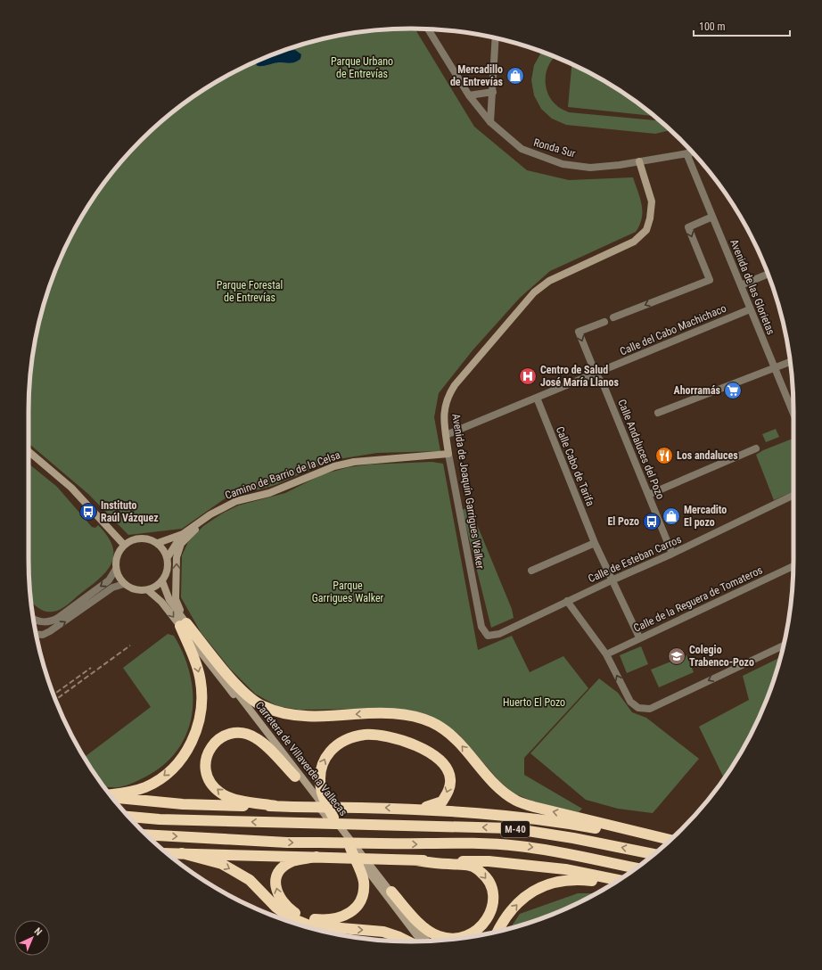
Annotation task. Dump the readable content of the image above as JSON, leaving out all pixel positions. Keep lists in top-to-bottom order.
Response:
{
  "streets": {
    "highway": ["M-40"],
    "main road": ["Camino de Barrio de la Celsa", "Avenida de Joaquín Garrigues Walker", "Carretera de Villaverde a Vallecas"],
    "street": [
      "Ronda Sur",
      "Avenida de las Glorietas",
      "Calle del Cabo Machichaco",
      "Calle Andaluces del Pozo",
      "Calle Cabo de Tarifa",
      "Calle de Esteban Carros",
      "Calle de la Reguera de Tomateros"
    ]
  },
  "crossings": [
    ["Ronda Sur", "Avenida de las Glorietas"],
    ["Ronda Sur", "Avenida de Joaquín Garrigues Walker"],
    ["Avenida de las Glorietas", "Calle del Cabo Machichaco"],
    ["Calle del Cabo Machichaco", "Calle Andaluces del Pozo"],
    ["Calle del Cabo Machichaco", "Calle Cabo de Tarifa"],
    ["Calle del Cabo Machichaco", "Avenida de Joaquín Garrigues Walker"],
    ["Calle Andaluces del Pozo", "Calle de Esteban Carros"],
    ["Calle Cabo de Tarifa", "Calle de Esteban Carros"],
    ["Calle Cabo de Tarifa", "Calle de la Reguera de Tomateros"],
    ["Camino de Barrio de la Celsa", "Avenida de Joaquín Garrigues Walker"],
    ["Camino de Barrio de la Celsa", "Carretera de Villaverde a Vallecas"],
    ["Avenida de Joaquín Garrigues Walker", "Calle de Esteban Carros"]
  ],
  "parks": [
    "Parque Urbano de Entrevías",
    "Parque Forestal de Entrevías",
    "Parque Garrigues Walker",
    "Huerto El Pozo"
  ],
  "places": {
    "shop": ["Mercadillo de Entrevías", "Mercadito El pozo"],
    "hospital": ["Centro de Salud José María Llanos"],
    "supermarket": ["Ahorramás"],
    "restaurant": ["Los andaluces"],
    "bus stop": ["Instituto Raúl Vázquez", "El Pozo"],
    "school or university": ["Colegio Trabenco-Pozo"]
  },
  "scale_bar": "100 m",
  "north": "top right"
}
